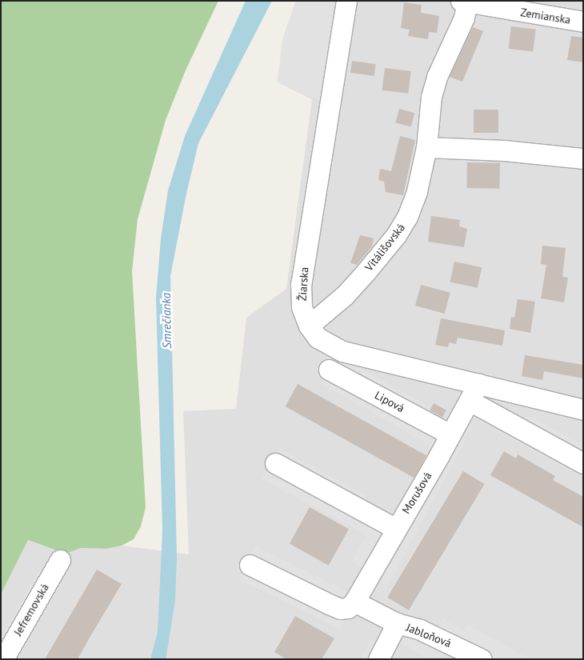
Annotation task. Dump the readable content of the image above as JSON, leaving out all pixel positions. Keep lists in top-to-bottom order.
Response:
{
  "streets": {
    "street": [
      "Zemianska",
      "Vitálišovská",
      "Žiarska",
      "Lipová",
      "Morušová",
      "Jefremovská",
      "Jabloňová"
    ]
  },
  "crossings": [
    ["Zemianska", "Vitálišovská"],
    ["Vitálišovská", "Žiarska"],
    ["Žiarska", "Morušová"],
    ["Lipová", "Morušová"],
    ["Morušová", "Jabloňová"]
  ],
  "water": ["Smrečianka"]
}
